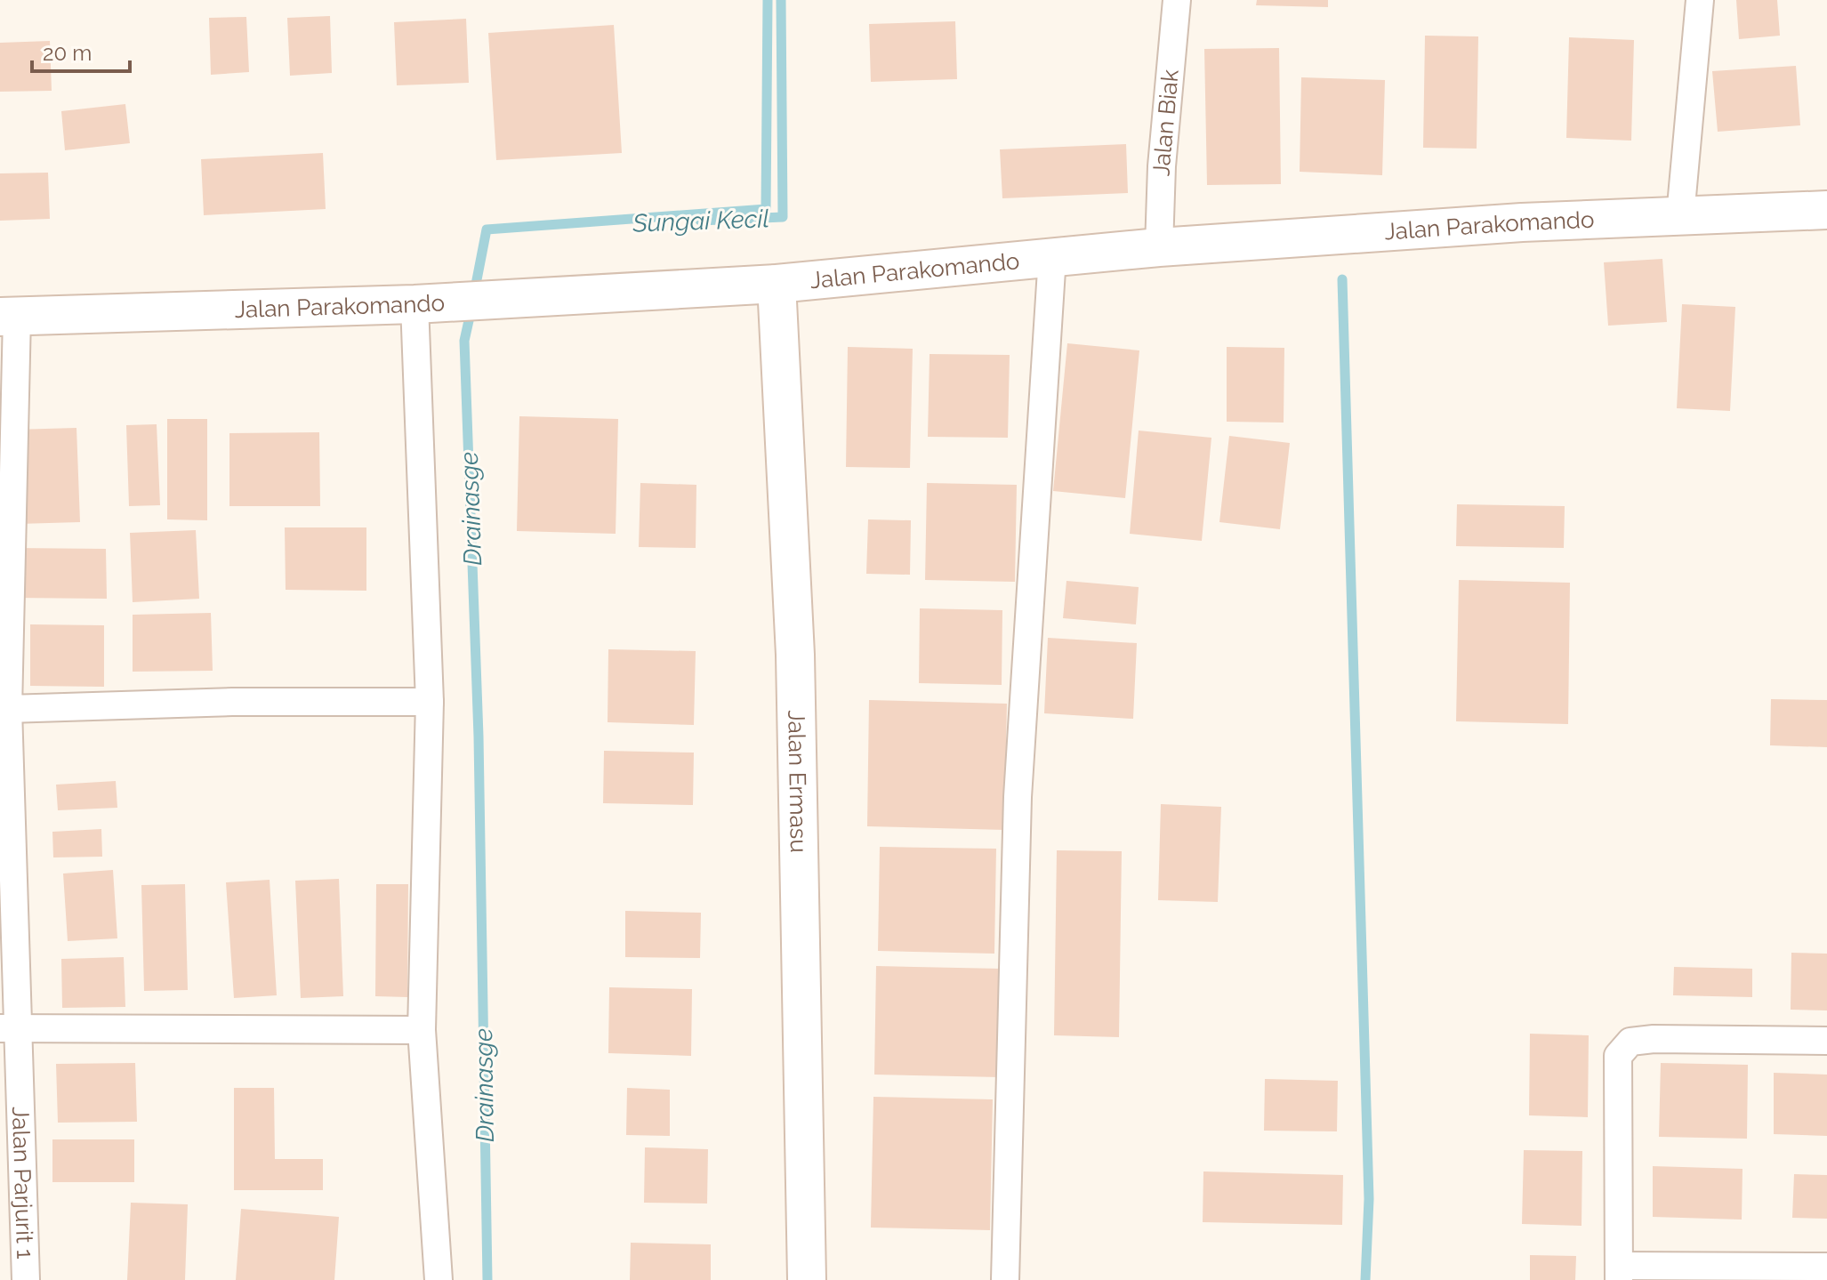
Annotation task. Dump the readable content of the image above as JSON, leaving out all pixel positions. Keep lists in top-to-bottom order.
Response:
{
  "streets": {
    "street": [
      "Jalan Biak",
      "Jalan Parakomando",
      "Jalan Ermasu",
      "Jalan Parjurit 1"
    ]
  },
  "crossings": [
    ["Jalan Biak", "Jalan Parakomando"],
    ["Jalan Parakomando", "Jalan Ermasu"],
    ["Jalan Parakomando", "Jalan Parjurit 1"]
  ],
  "water": ["Sungai Kecil", "Drainasge"],
  "scale_bar": "20 m"
}
